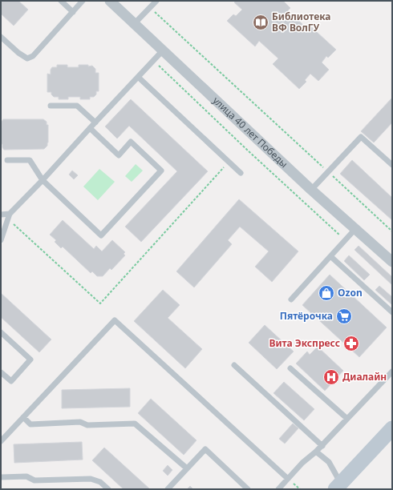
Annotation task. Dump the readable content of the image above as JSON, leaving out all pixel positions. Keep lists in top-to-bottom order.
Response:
{
  "streets": {
    "street": ["улица 40 лет Победы"]
  },
  "places": {
    "library": ["Библиотека ВФ ВолГУ"],
    "shop": ["Ozon"],
    "supermarket": ["Пятёрочка"],
    "pharmacy": ["Вита Экспресс"],
    "hospital": ["Диалайн"]
  }
}
